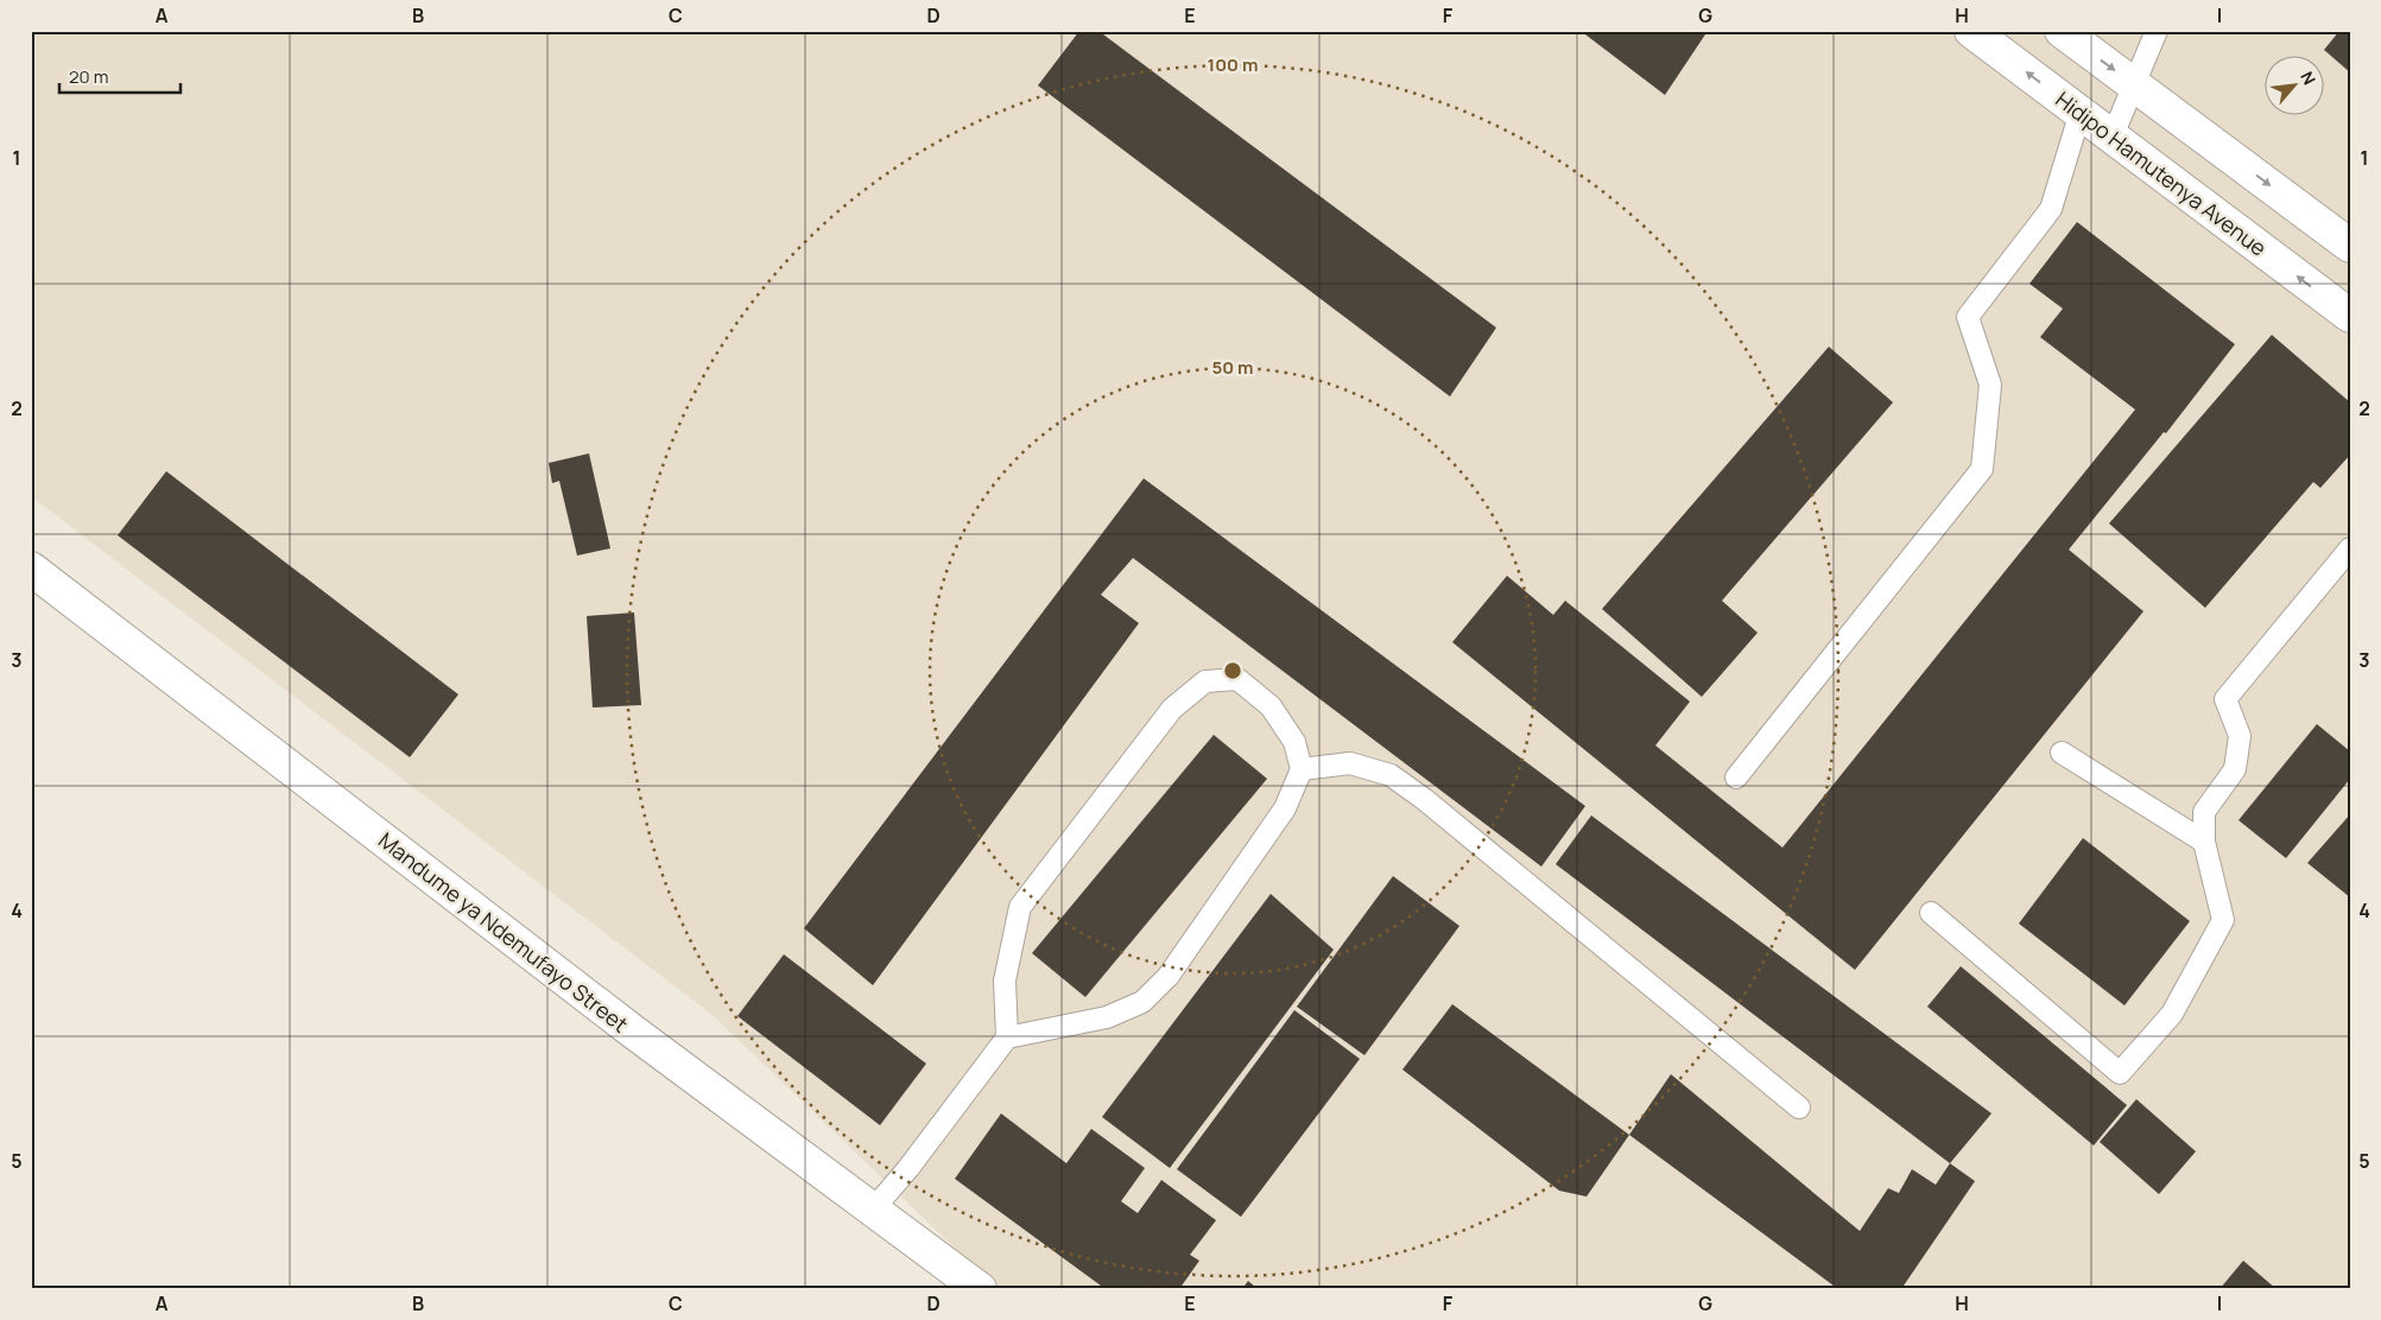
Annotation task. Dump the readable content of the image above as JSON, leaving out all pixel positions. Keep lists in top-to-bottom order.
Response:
{
  "streets": {
    "street": ["Hidipo Hamutenya Avenue", "Mandume ya Ndemufayo Street"]
  },
  "scale_bar": "20 m",
  "north": "top right",
  "grid": {
    "columns": [
      "A",
      "B",
      "C",
      "D",
      "E",
      "F",
      "G",
      "H",
      "I"
    ],
    "rows": [
      "1",
      "2",
      "3",
      "4",
      "5"
    ]
  },
  "rings": ["100 m", "50 m"]
}
